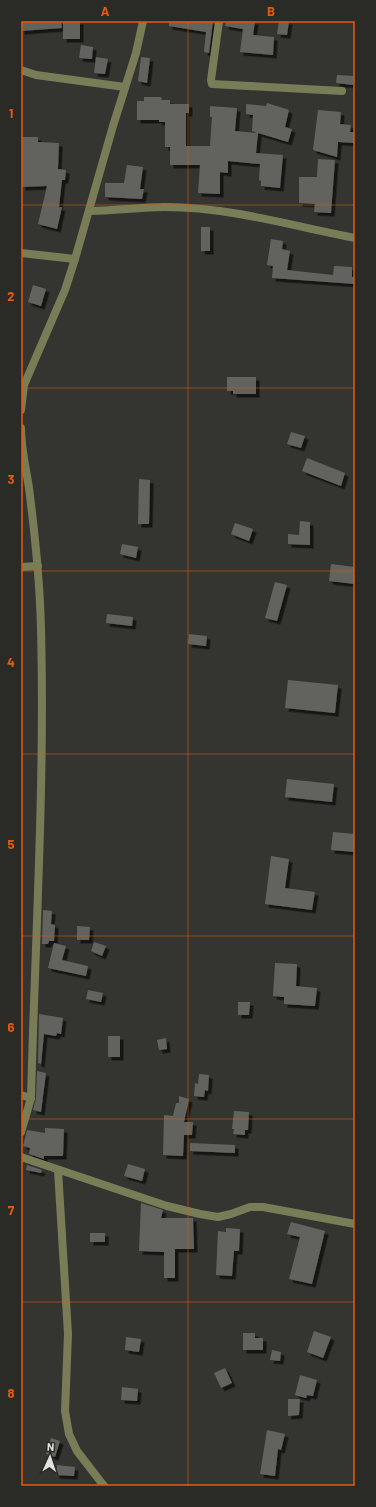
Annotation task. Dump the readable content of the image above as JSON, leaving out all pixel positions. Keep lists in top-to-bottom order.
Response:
{
  "north": "top",
  "grid": {
    "columns": ["A", "B"],
    "rows": [
      "1",
      "2",
      "3",
      "4",
      "5",
      "6",
      "7",
      "8"
    ]
  }
}
